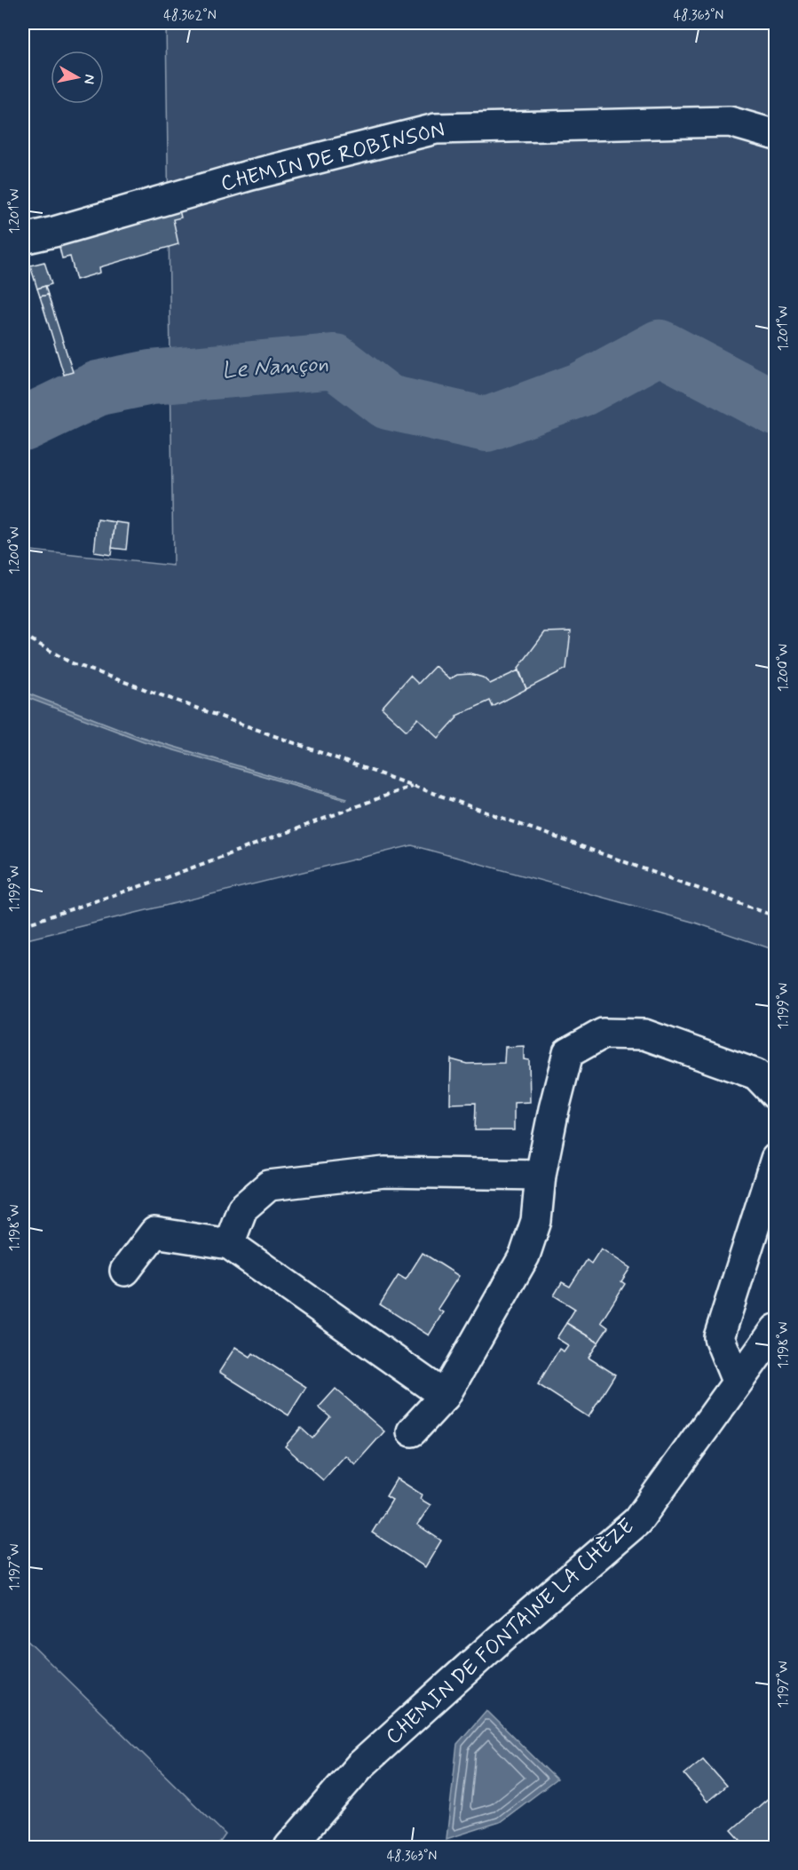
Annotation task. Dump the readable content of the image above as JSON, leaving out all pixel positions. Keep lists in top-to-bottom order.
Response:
{
  "streets": {
    "street": ["CHEMIN DE ROBINSON", "CHEMIN DE FONTAINE LA CHÈZE"]
  },
  "water": ["Le Nançon"],
  "north": "right",
  "coordinates": [
    "48.362°N",
    "48.363°N",
    "1.201°W",
    "1.200°W",
    "1.199°W",
    "1.198°W",
    "1.197°W"
  ]
}
